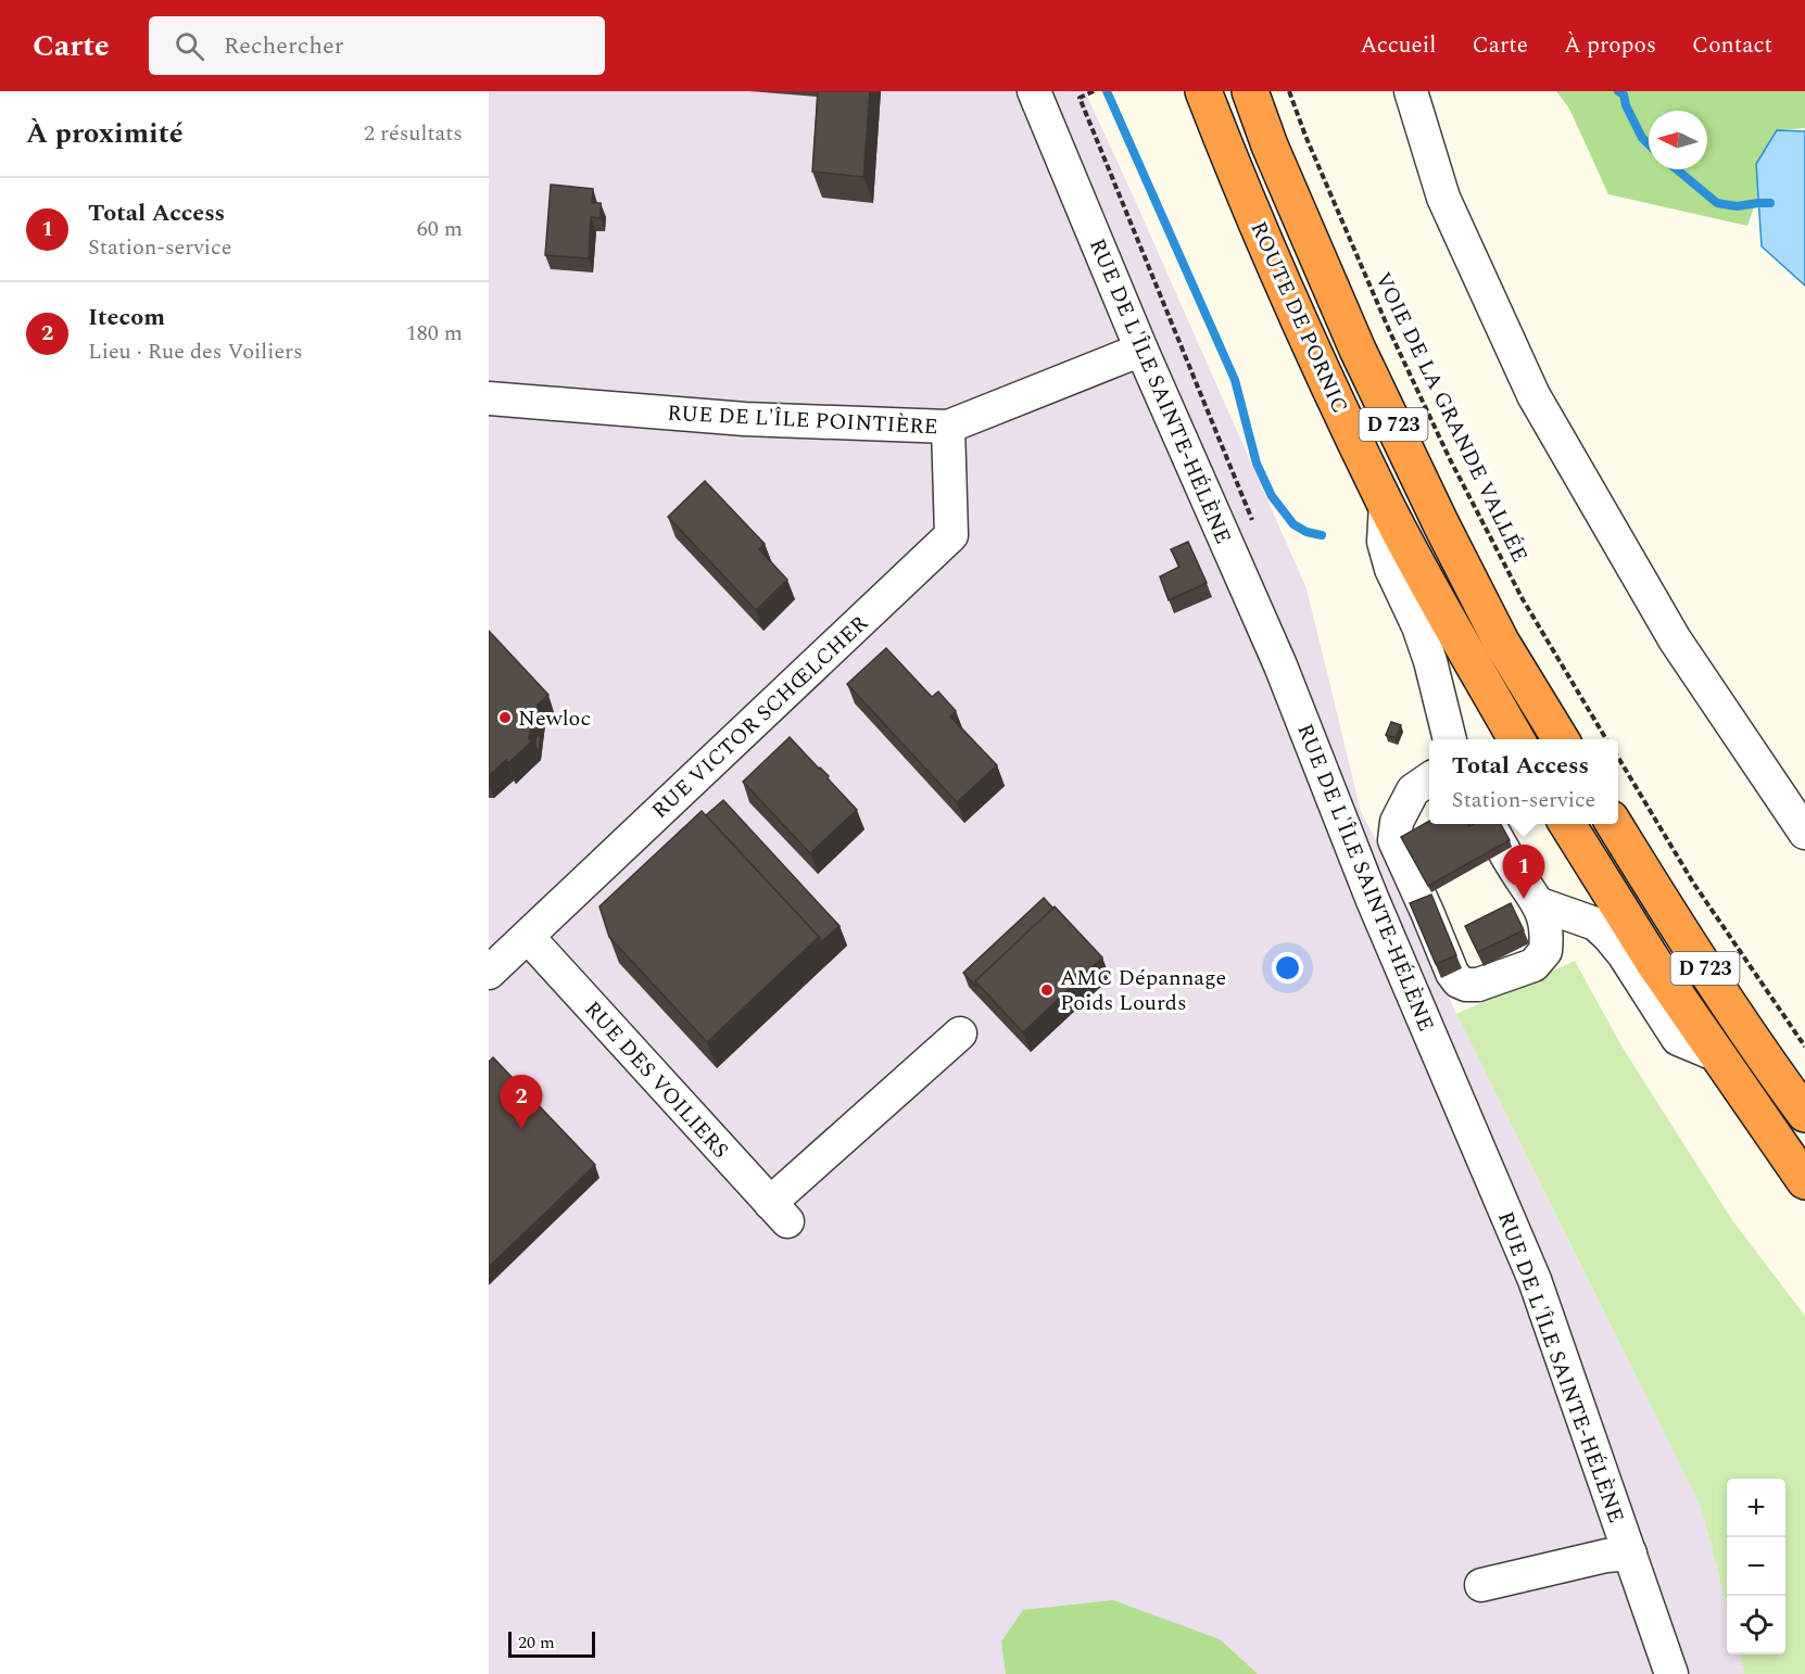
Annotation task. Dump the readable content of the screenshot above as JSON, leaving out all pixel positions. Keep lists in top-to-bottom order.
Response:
{
  "streets": {
    "highway": ["ROUTE DE PORNIC", "D 723"],
    "street": [
      "RUE DE L'ÎLE SAINTE-HÉLÈNE",
      "RUE DE L'ÎLE POINTIÈRE",
      "RUE VICTOR SCHŒLCHER",
      "RUE DES VOILIERS"
    ],
    "path": ["VOIE DE LA GRANDE VALLÉE"]
  },
  "crossings": [
    ["RUE DE L'ÎLE SAINTE-HÉLÈNE", "RUE DE L'ÎLE POINTIÈRE"],
    ["RUE DE L'ÎLE POINTIÈRE", "RUE VICTOR SCHŒLCHER"],
    ["RUE VICTOR SCHŒLCHER", "RUE DES VOILIERS"]
  ],
  "places": ["Newloc", "AMC Dépannage Poids Lourds"],
  "scale_bar": "20 m",
  "north": "left",
  "page": {
    "header": "Carte",
    "search": "Rechercher",
    "nav": [
      "Accueil",
      "Carte",
      "À propos",
      "Contact"
    ],
    "heading": ["À proximité", "2 résultats"],
    "list": [
      {
        "mark": "1",
        "name": "Total Access",
        "note": "Station-service",
        "value": "60 m"
      },
      {
        "mark": "2",
        "name": "Itecom",
        "note": "Lieu · Rue des Voiliers",
        "value": "180 m"
      }
    ],
    "popup": ["Total Access", "Station-service"],
    "pins": ["1", "2"],
    "map_buttons": ["+", "−"],
    "scale": "20 m"
  }
}
